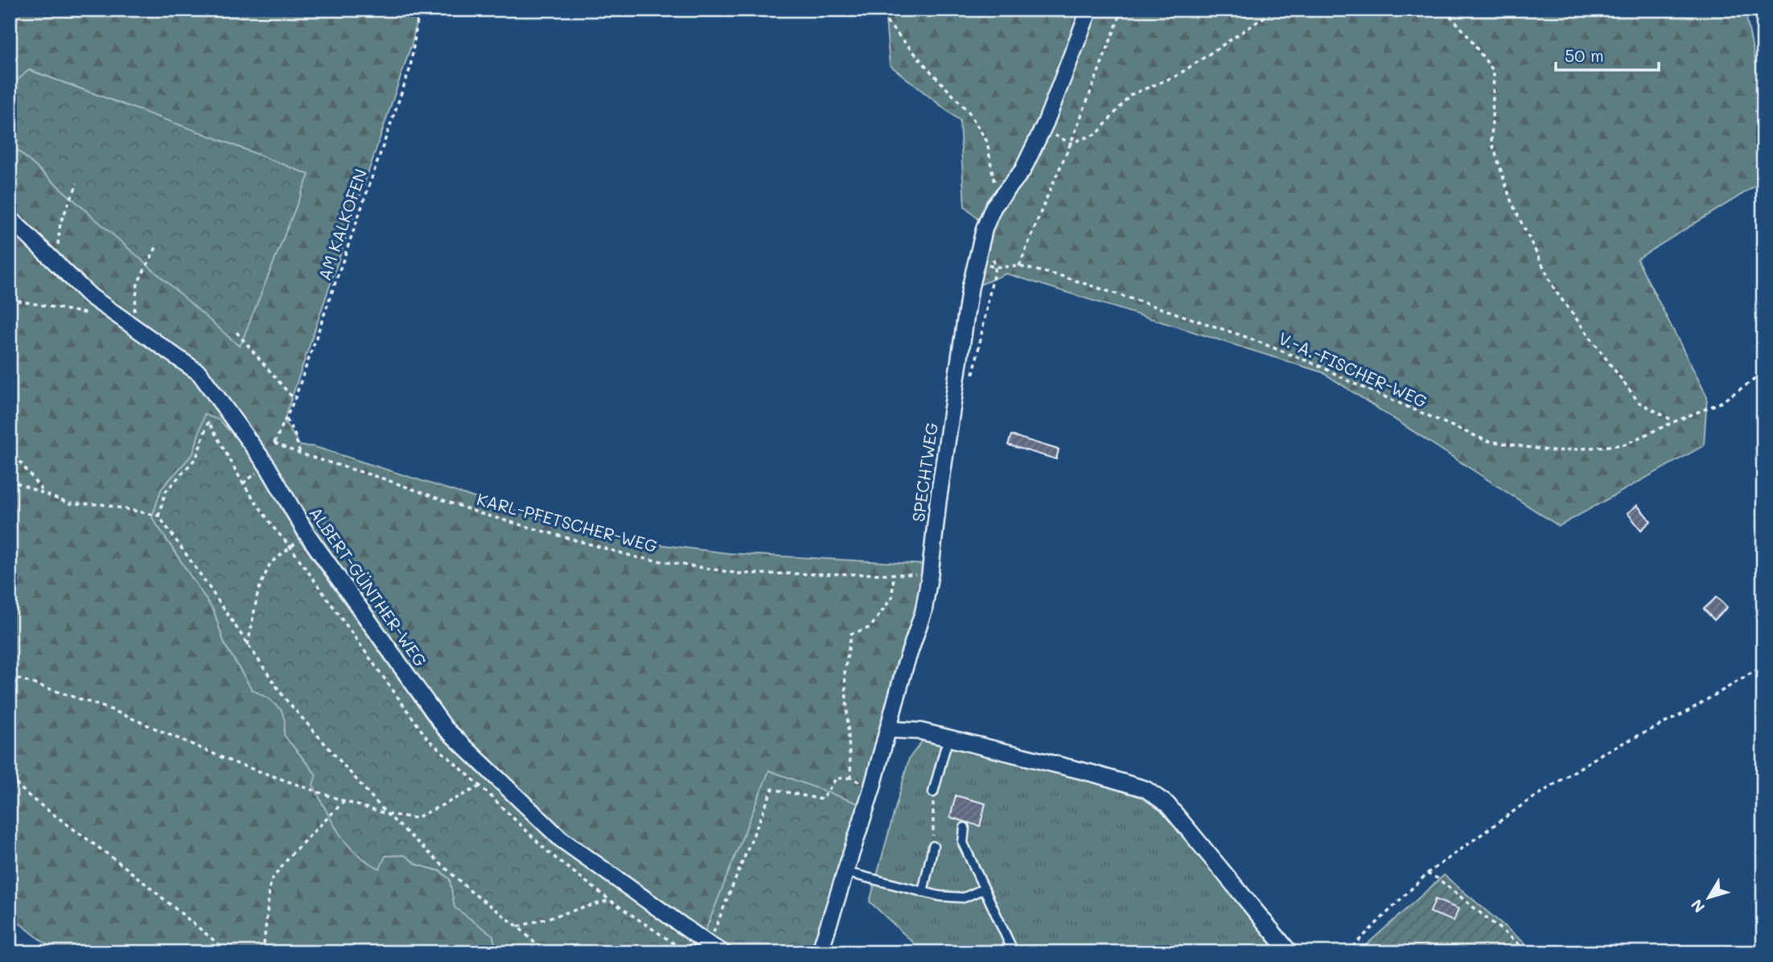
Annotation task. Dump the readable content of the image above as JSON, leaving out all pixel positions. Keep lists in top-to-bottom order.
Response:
{
  "streets": {
    "street": ["SPECHTWEG", "ALBERT-GÜNTHER-WEG"],
    "path": ["AM KALKOFEN", "V.-A.-FISCHER-WEG", "KARL-PFETSCHER-WEG"]
  },
  "crossings": [
    ["AM KALKOFEN", "KARL-PFETSCHER-WEG"],
    ["SPECHTWEG", "KARL-PFETSCHER-WEG"]
  ],
  "scale_bar": "50 m",
  "north": "bottom left"
}
